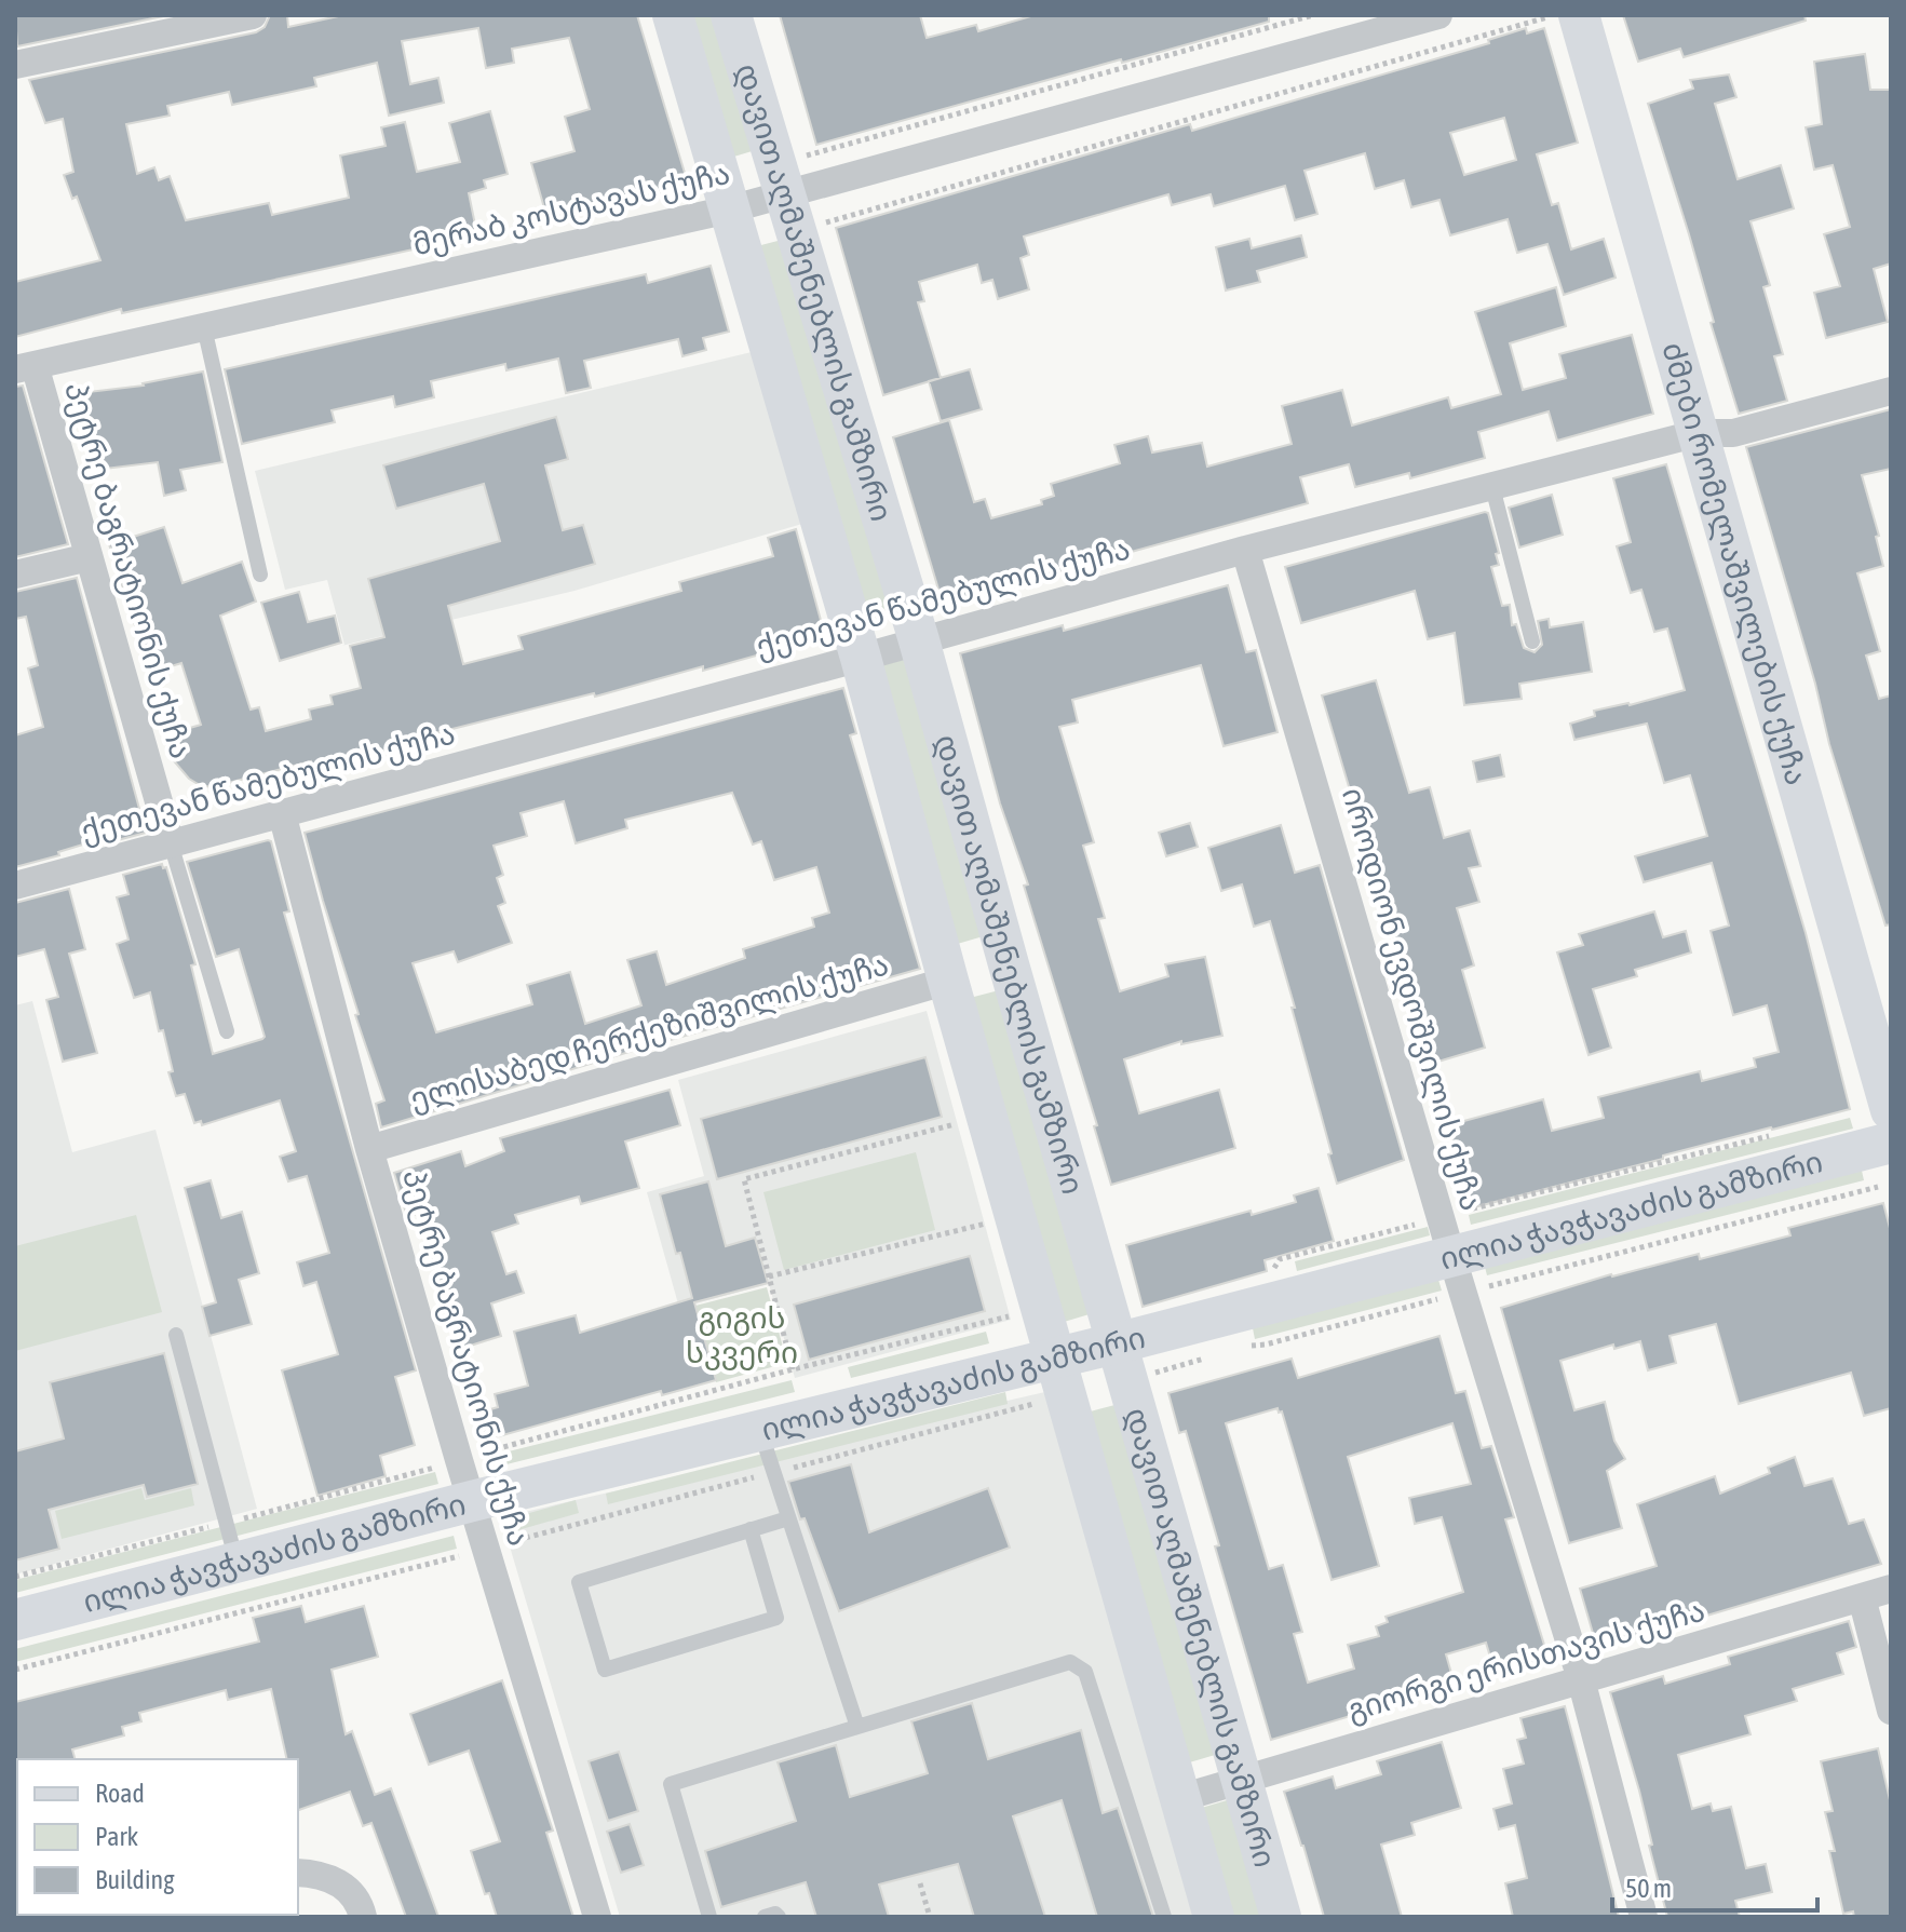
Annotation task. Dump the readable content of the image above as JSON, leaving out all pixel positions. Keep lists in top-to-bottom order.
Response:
{
  "streets": {
    "street": [
      "მერაბ კოსტავას ქუჩა",
      "დავით აღმაშენებლის გამზირი",
      "ძმები რომელაშვილების ქუჩა",
      "პეტრე ბაგრატიონის ქუჩა",
      "ქეთევან წამებულის ქუჩა",
      "იროდიონ ევდოშვილის ქუჩა",
      "ელისაბედ ჩერქეზიშვილის ქუჩა",
      "ილია ჭავჭავაძის გამზირი",
      "გიორგი ერისთავის ქუჩა"
    ]
  },
  "crossings": [
    ["მერაბ კოსტავას ქუჩა", "დავით აღმაშენებლის გამზირი"],
    ["მერაბ კოსტავას ქუჩა", "პეტრე ბაგრატიონის ქუჩა"],
    ["დავით აღმაშენებლის გამზირი", "ქეთევან წამებულის ქუჩა"],
    ["დავით აღმაშენებლის გამზირი", "ელისაბედ ჩერქეზიშვილის ქუჩა"],
    ["დავით აღმაშენებლის გამზირი", "ილია ჭავჭავაძის გამზირი"],
    ["დავით აღმაშენებლის გამზირი", "გიორგი ერისთავის ქუჩა"],
    ["ძმები რომელაშვილების ქუჩა", "ქეთევან წამებულის ქუჩა"],
    ["პეტრე ბაგრატიონის ქუჩა", "ქეთევან წამებულის ქუჩა"],
    ["პეტრე ბაგრატიონის ქუჩა", "ელისაბედ ჩერქეზიშვილის ქუჩა"],
    ["პეტრე ბაგრატიონის ქუჩა", "ილია ჭავჭავაძის გამზირი"],
    ["ქეთევან წამებულის ქუჩა", "იროდიონ ევდოშვილის ქუჩა"],
    ["იროდიონ ევდოშვილის ქუჩა", "ილია ჭავჭავაძის გამზირი"],
    ["იროდიონ ევდოშვილის ქუჩა", "გიორგი ერისთავის ქუჩა"]
  ],
  "parks": ["გიგის სკვერი"],
  "legend": ["Road", "Park", "Building"],
  "scale_bar": "50 m"
}
